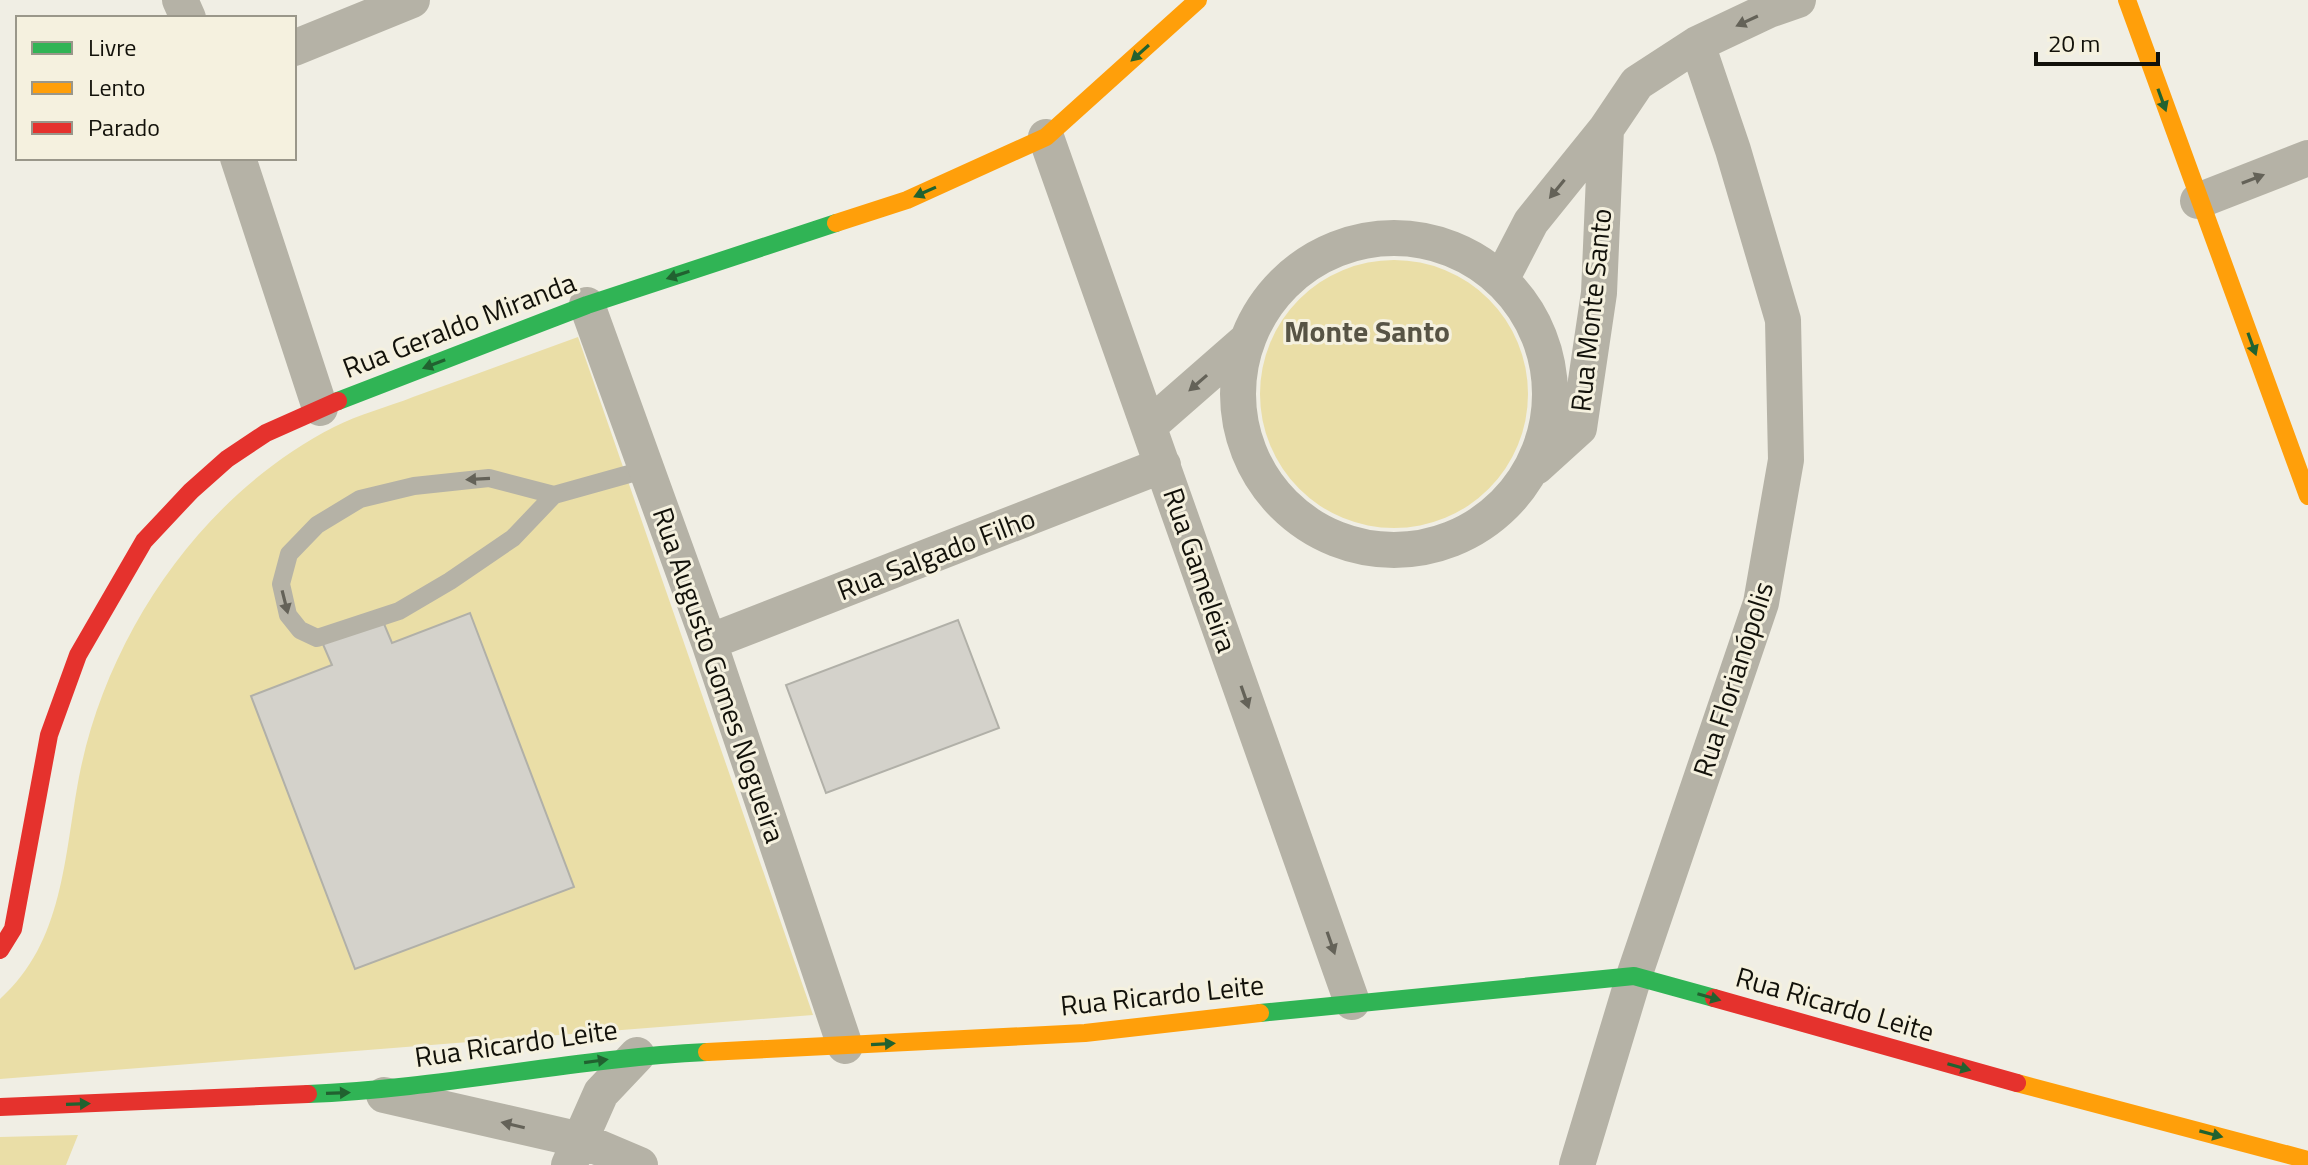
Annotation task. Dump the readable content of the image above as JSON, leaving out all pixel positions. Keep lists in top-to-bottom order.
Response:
{
  "streets": {
    "street": [
      "Rua Monte Santo",
      "Rua Geraldo Miranda",
      "Rua Salgado Filho",
      "Rua Gameleira",
      "Rua Augusto Gomes Nogueira",
      "Rua Florianópolis",
      "Rua Ricardo Leite"
    ]
  },
  "crossings": [
    ["Rua Monte Santo", "Rua Florianópolis"],
    ["Rua Geraldo Miranda", "Rua Gameleira"],
    ["Rua Geraldo Miranda", "Rua Augusto Gomes Nogueira"],
    ["Rua Salgado Filho", "Rua Gameleira"],
    ["Rua Salgado Filho", "Rua Augusto Gomes Nogueira"],
    ["Rua Gameleira", "Rua Ricardo Leite"],
    ["Rua Augusto Gomes Nogueira", "Rua Ricardo Leite"],
    ["Rua Florianópolis", "Rua Ricardo Leite"]
  ],
  "one_way": [
    "Rua Monte Santo",
    "Rua Geraldo Miranda",
    "Rua Gameleira",
    "Rua Ricardo Leite"
  ],
  "districts": ["Monte Santo"],
  "legend": ["Livre", "Lento", "Parado"],
  "scale_bar": "20 m"
}
